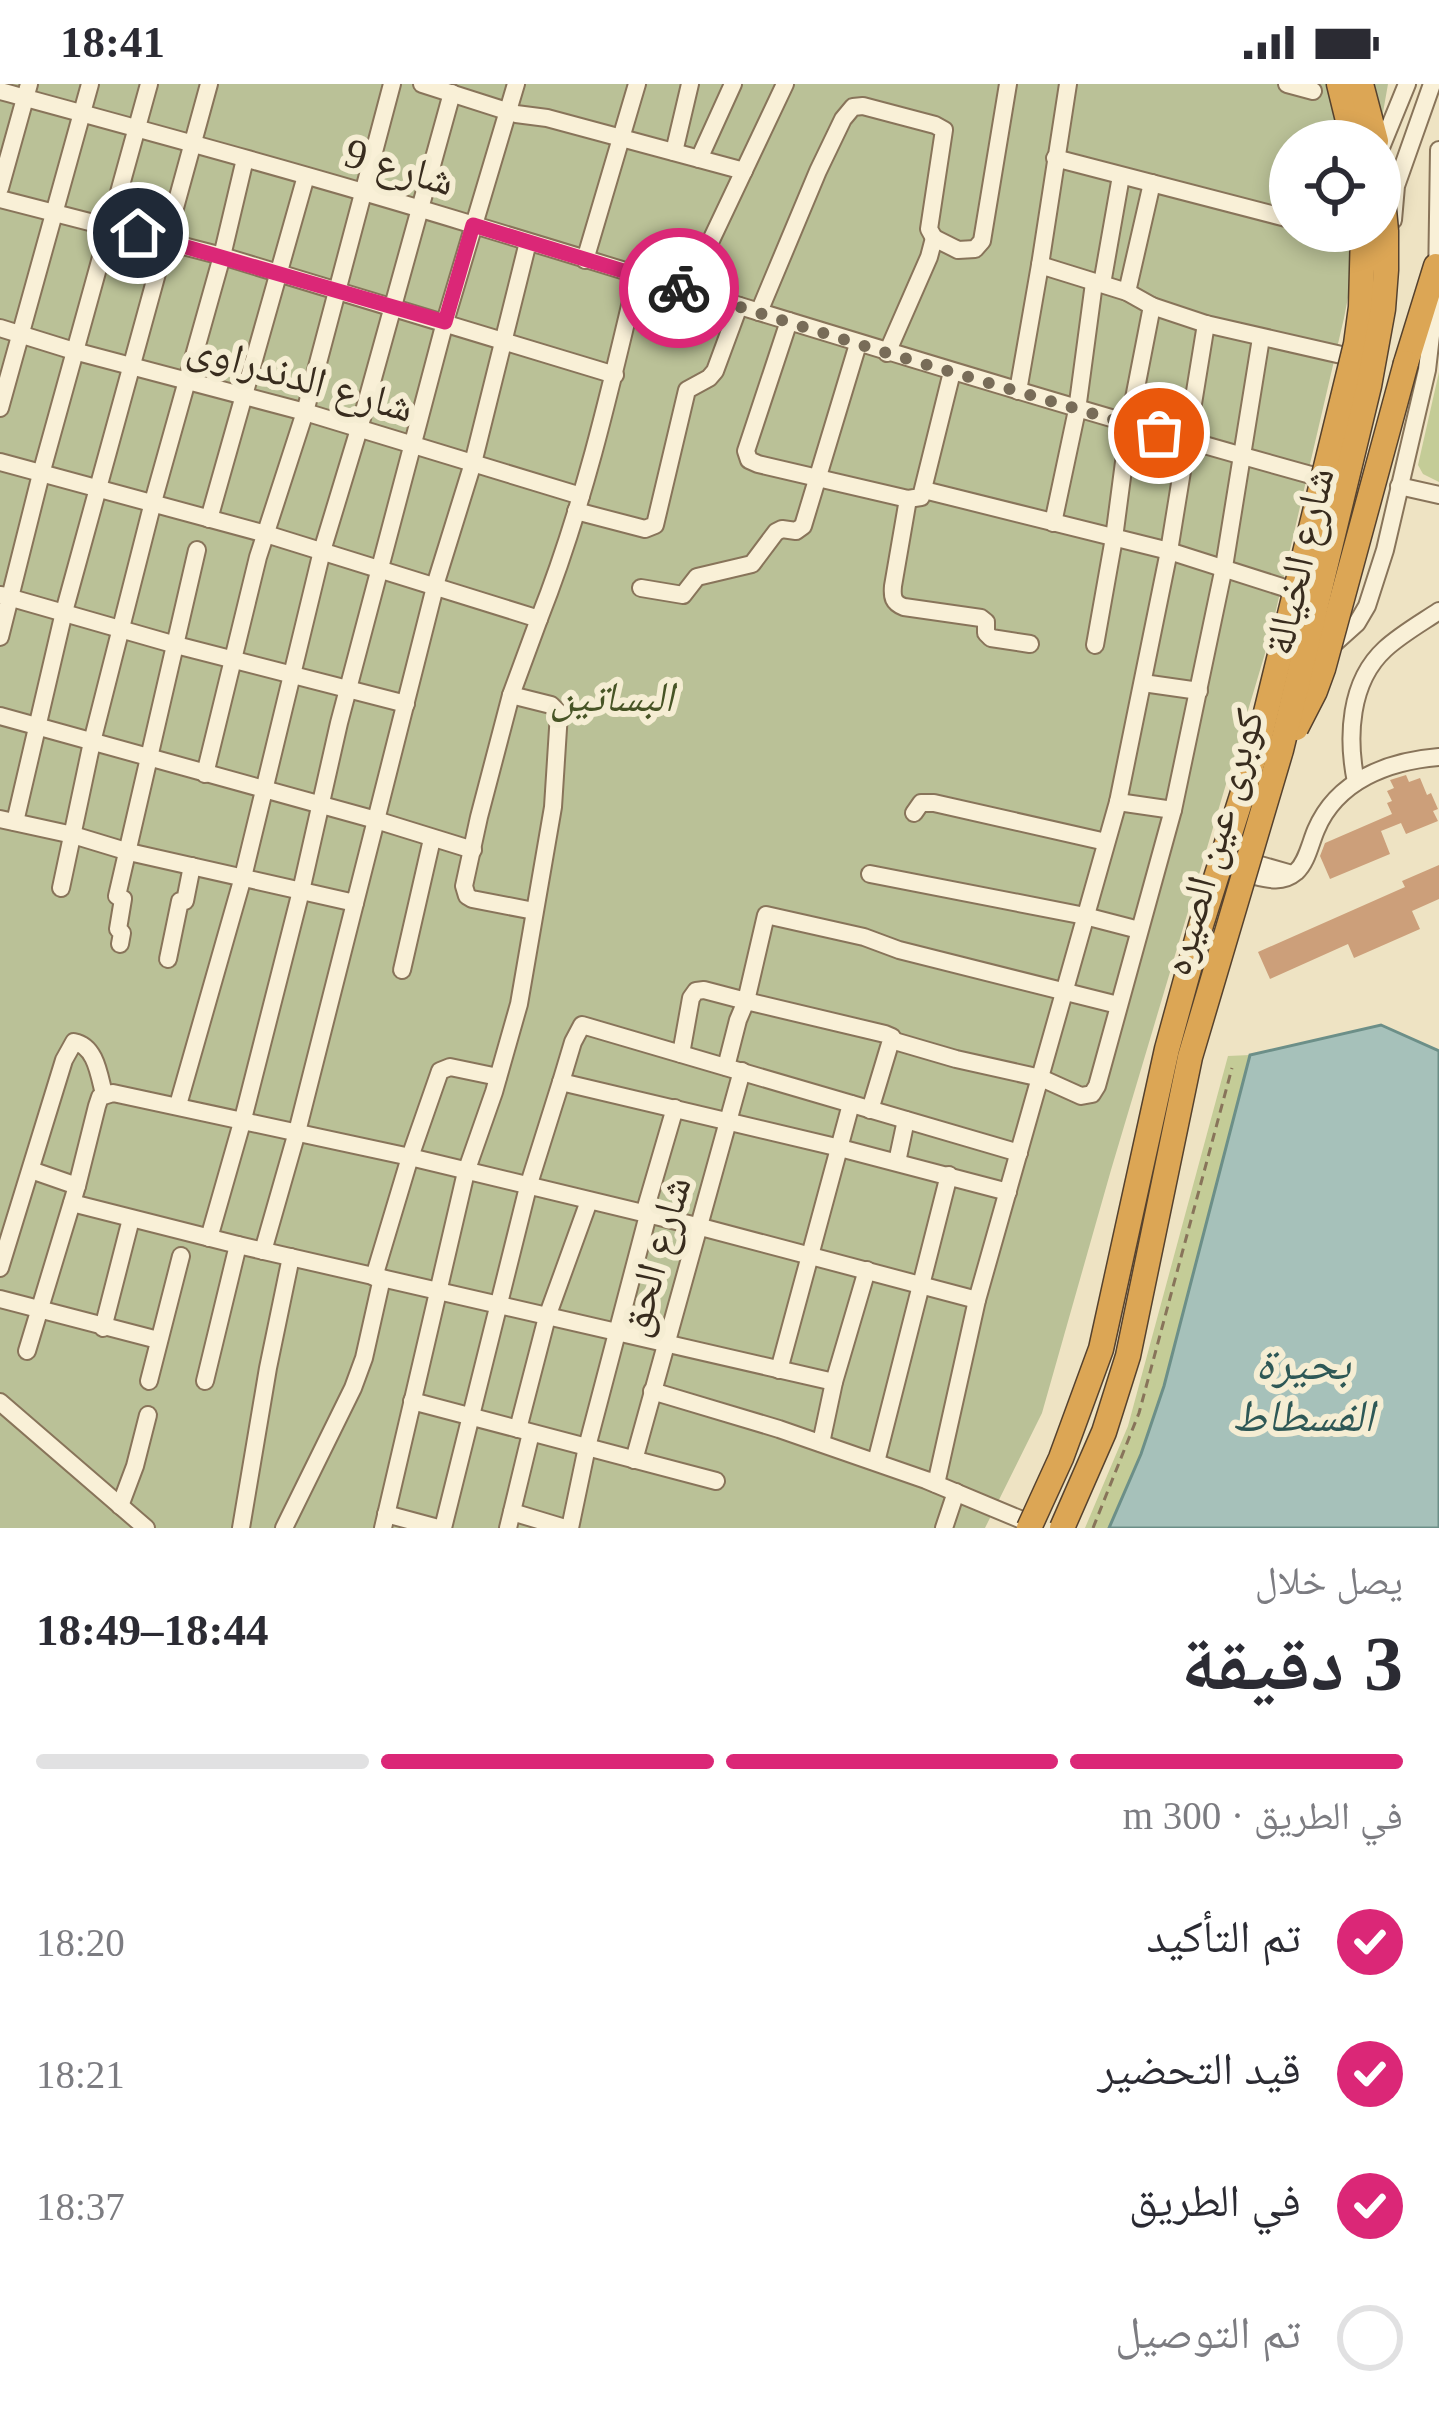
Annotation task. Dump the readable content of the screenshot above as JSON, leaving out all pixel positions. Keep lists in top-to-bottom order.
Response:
{
  "streets": {
    "highway": ["كوبرى عين الصيره"],
    "street": [
      "شارع 9",
      "شارع الدندراوى",
      "شارع الخيالة",
      "شارع الحق"
    ]
  },
  "crossings": [
    ["شارع 9", "شارع الدندراوى"],
    ["شارع 9", "شارع الخيالة"],
    ["شارع الخيالة", "كوبرى عين الصيره"]
  ],
  "water": ["بحيرة الفسطاط"],
  "parks": ["البساتين"],
  "page": {
    "status": "18:41",
    "heading": ["3 دقيقة", "يصل خلال", "18:44–18:49"],
    "bar": "في الطريق · 300 m",
    "list": [
      ["تم التأكيد", "18:20"],
      ["قيد التحضير", "18:21"],
      ["في الطريق", "18:37"],
      "تم التوصيل"
    ]
  }
}
